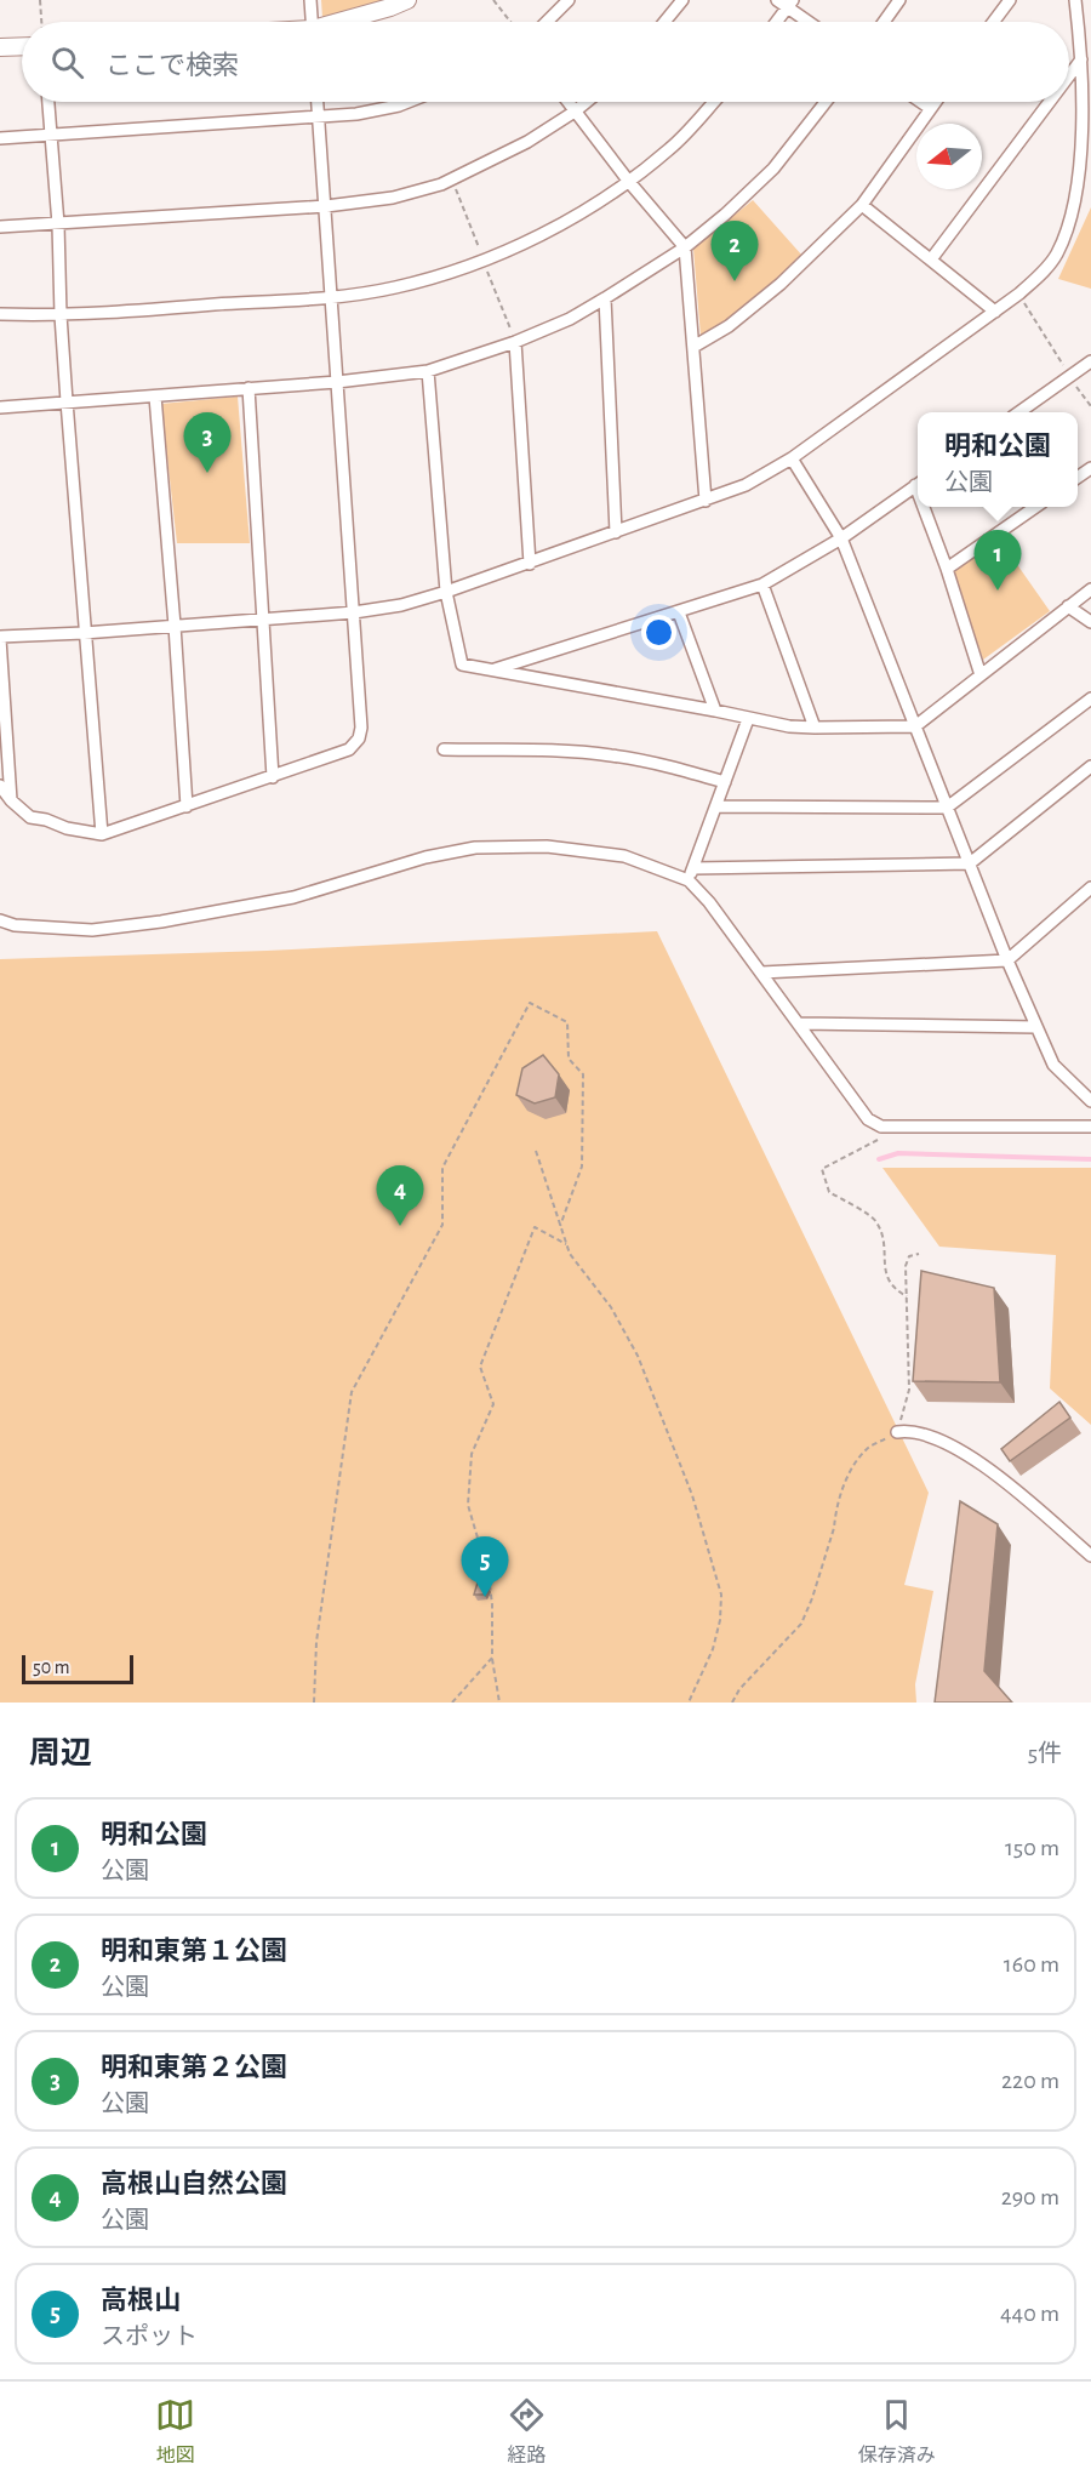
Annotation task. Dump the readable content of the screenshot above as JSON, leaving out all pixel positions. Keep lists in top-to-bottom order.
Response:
{
  "scale_bar": "50 m",
  "north": "left",
  "page": {
    "search": "ここで検索",
    "pins": [
      "2",
      "3",
      "1",
      "4",
      "5"
    ],
    "popup": ["明和公園", "公園"],
    "scale": "50 m",
    "heading": ["周辺", "5件"],
    "list": [
      {
        "mark": "1",
        "name": "明和公園",
        "note": "公園",
        "value": "150 m"
      },
      {
        "mark": "2",
        "name": "明和東第１公園",
        "note": "公園",
        "value": "160 m"
      },
      {
        "mark": "3",
        "name": "明和東第２公園",
        "note": "公園",
        "value": "220 m"
      },
      {
        "mark": "4",
        "name": "高根山自然公園",
        "note": "公園",
        "value": "290 m"
      },
      {
        "mark": "5",
        "name": "高根山",
        "note": "スポット",
        "value": "440 m"
      }
    ],
    "nav": ["地図", "経路", "保存済み"]
  }
}
